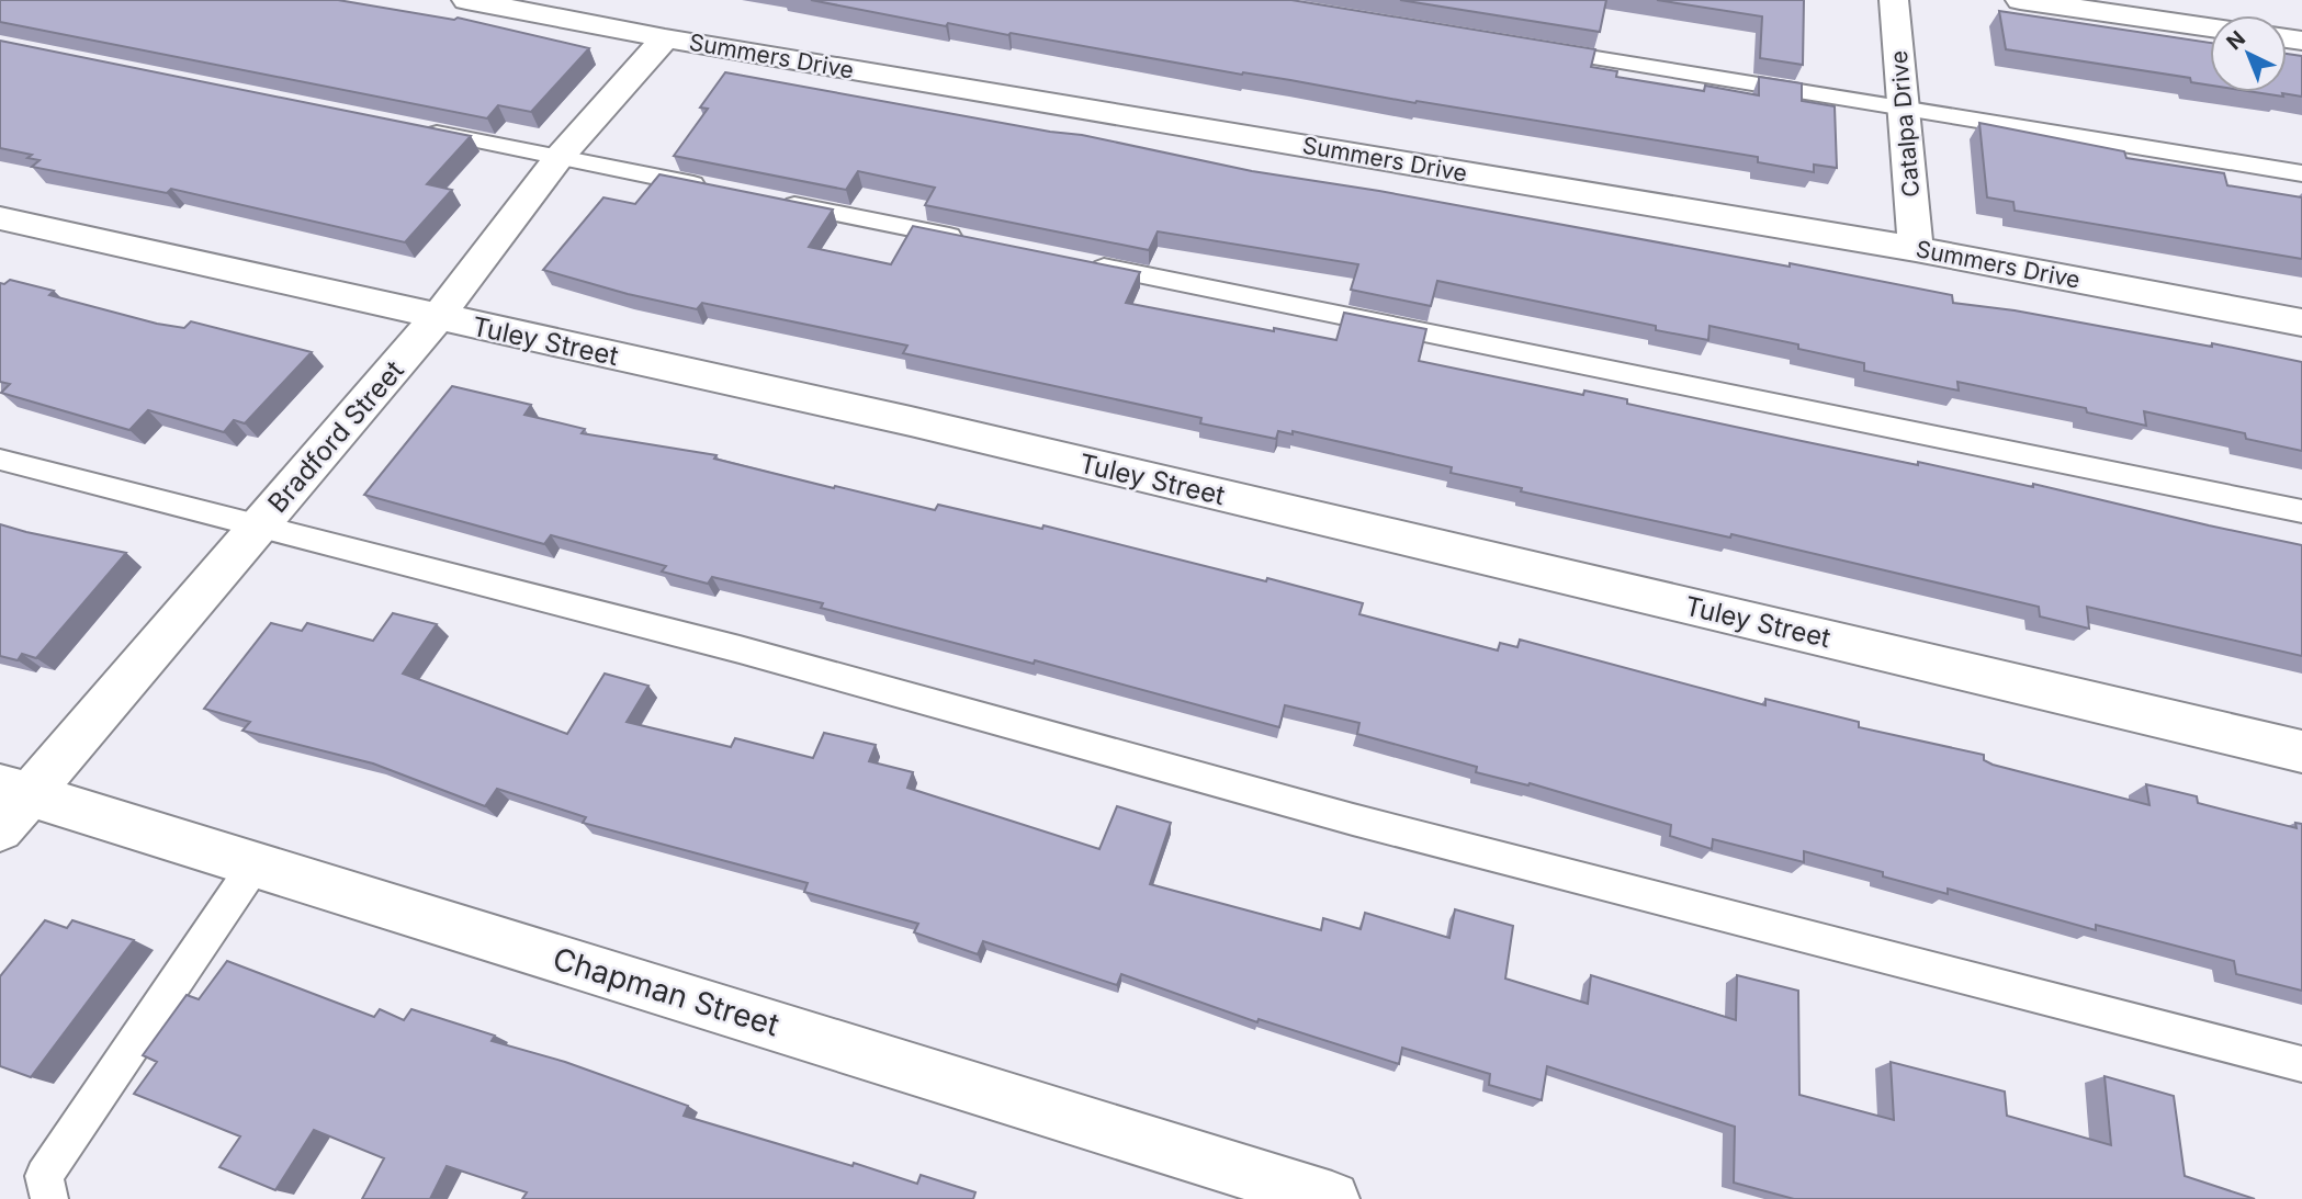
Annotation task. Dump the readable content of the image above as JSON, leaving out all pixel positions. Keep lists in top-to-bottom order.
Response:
{
  "streets": {
    "street": [
      "Summers Drive",
      "Catalpa Drive",
      "Tuley Street",
      "Bradford Street",
      "Chapman Street"
    ]
  },
  "crossings": [
    ["Summers Drive", "Catalpa Drive"],
    ["Summers Drive", "Bradford Street"],
    ["Tuley Street", "Bradford Street"],
    ["Bradford Street", "Chapman Street"]
  ],
  "north": "top left"
}
